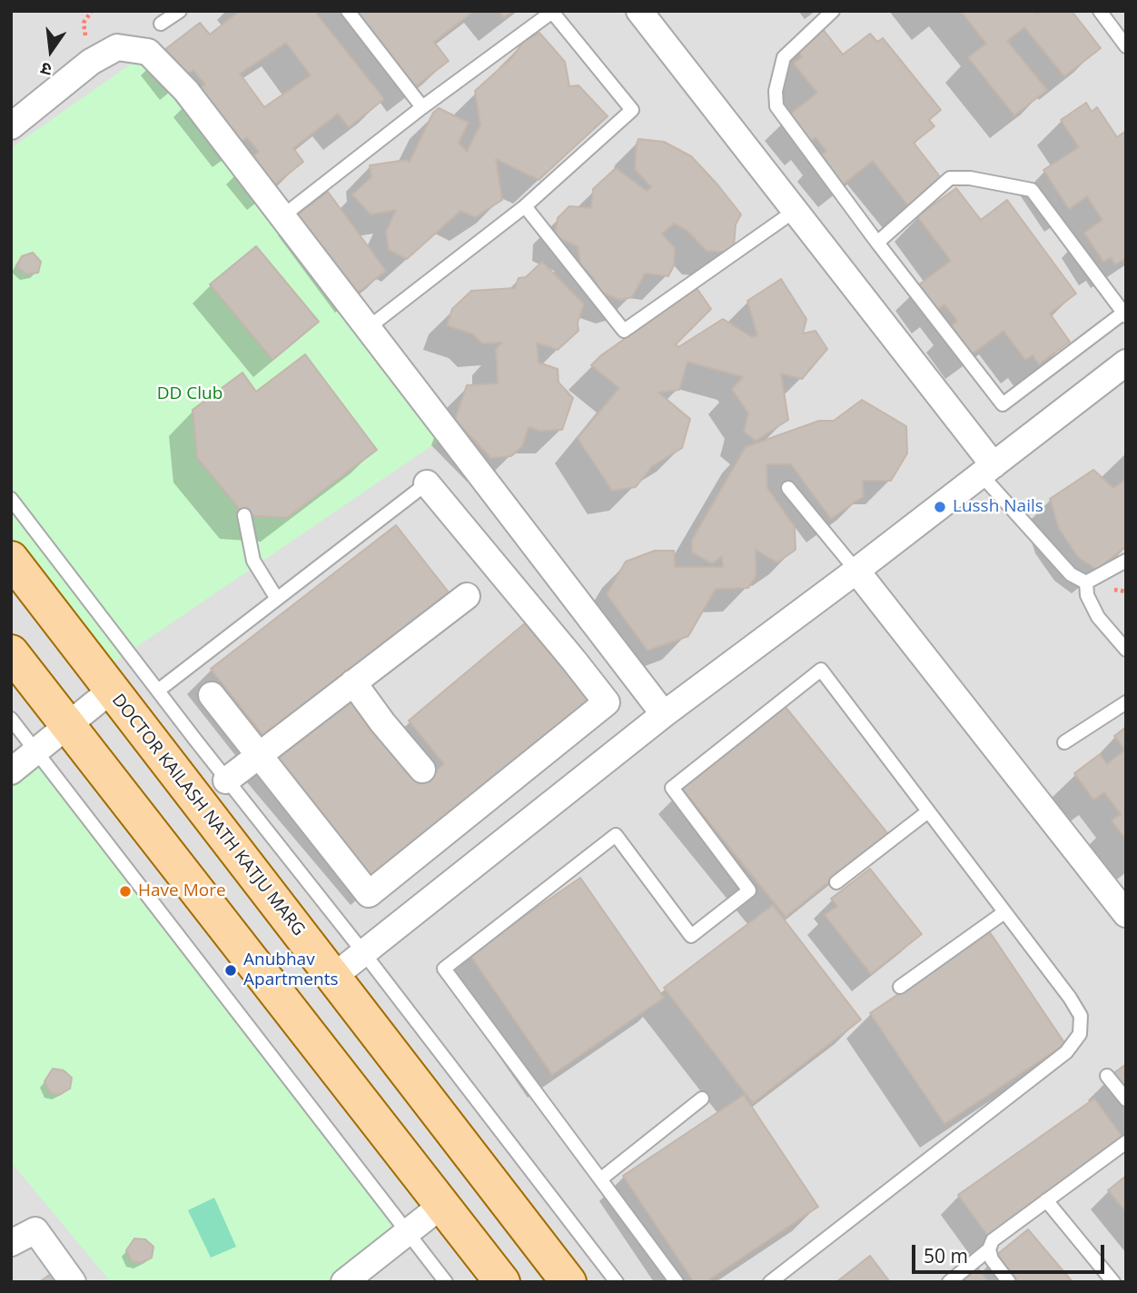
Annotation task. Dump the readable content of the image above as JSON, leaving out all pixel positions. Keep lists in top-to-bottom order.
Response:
{
  "streets": {
    "main road": ["DOCTOR KAILASH NATH KATJU MARG"]
  },
  "parks": ["DD Club"],
  "places": ["Lussh Nails", "Have More", "Anubhav Apartments"],
  "scale_bar": "50 m",
  "north": "bottom"
}
